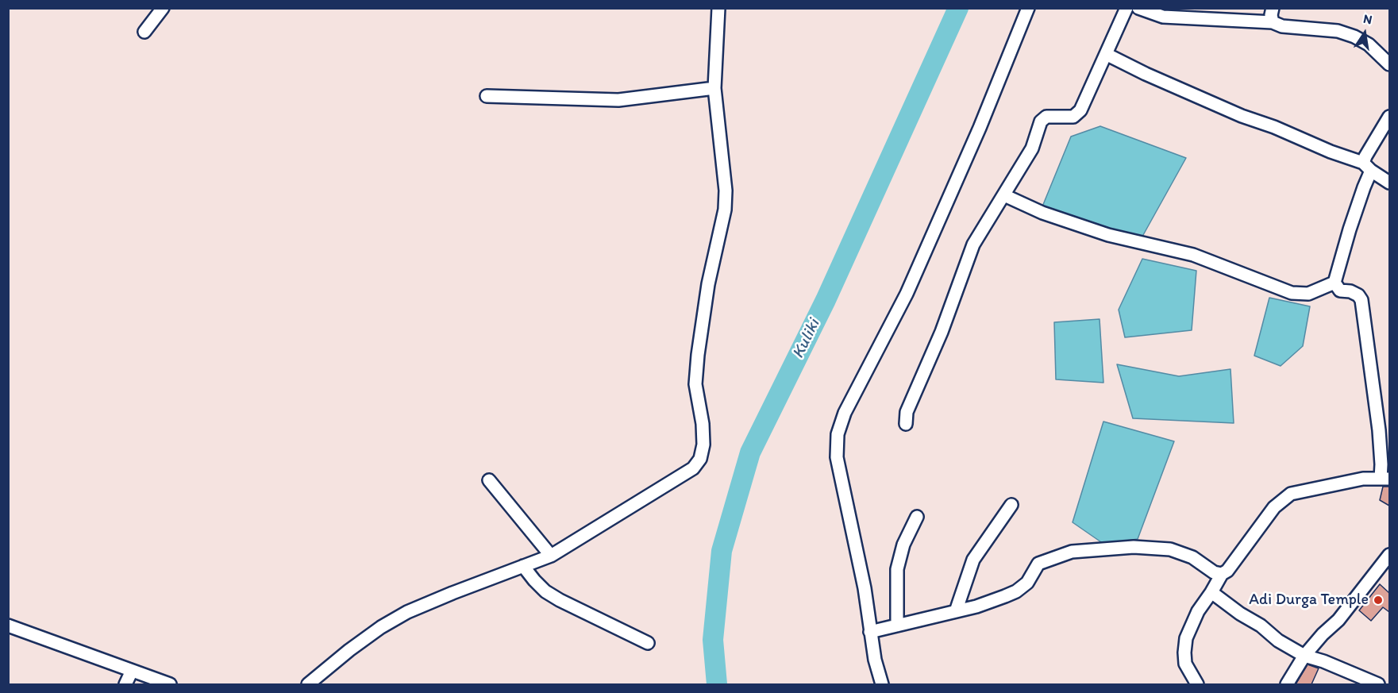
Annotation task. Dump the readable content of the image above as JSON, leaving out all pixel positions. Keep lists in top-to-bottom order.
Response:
{
  "water": ["Kuliki"],
  "places": ["Adi Durga Temple"],
  "north": "top"
}
